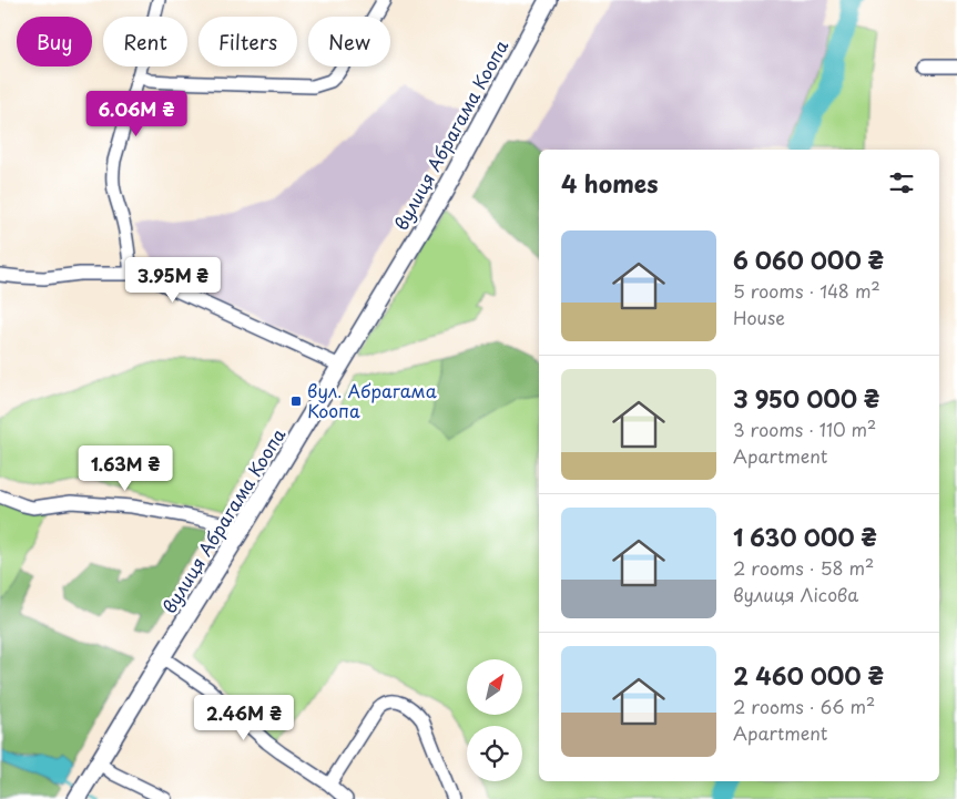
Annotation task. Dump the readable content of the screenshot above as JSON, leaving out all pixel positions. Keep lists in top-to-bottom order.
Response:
{
  "streets": {
    "main road": ["вулиця Абрагама Коопа"]
  },
  "places": {
    "transit": ["вул. Абрагама Коопа"]
  },
  "north": "top right",
  "page": {
    "chip": [
      "Buy",
      "Rent",
      "Filters",
      "New"
    ],
    "price": [
      "6.06M ₴",
      "3.95M ₴",
      "1.63M ₴",
      "2.46M ₴"
    ],
    "heading": "4 homes",
    "list": [
      {
        "name": "6 060 000 ₴",
        "note": "5 rooms · 148 m² · House"
      },
      {
        "name": "3 950 000 ₴",
        "note": "3 rooms · 110 m² · Apartment"
      },
      {
        "name": "1 630 000 ₴",
        "note": "2 rooms · 58 m² · вулиця Лісова"
      },
      {
        "name": "2 460 000 ₴",
        "note": "2 rooms · 66 m² · Apartment"
      }
    ]
  }
}
